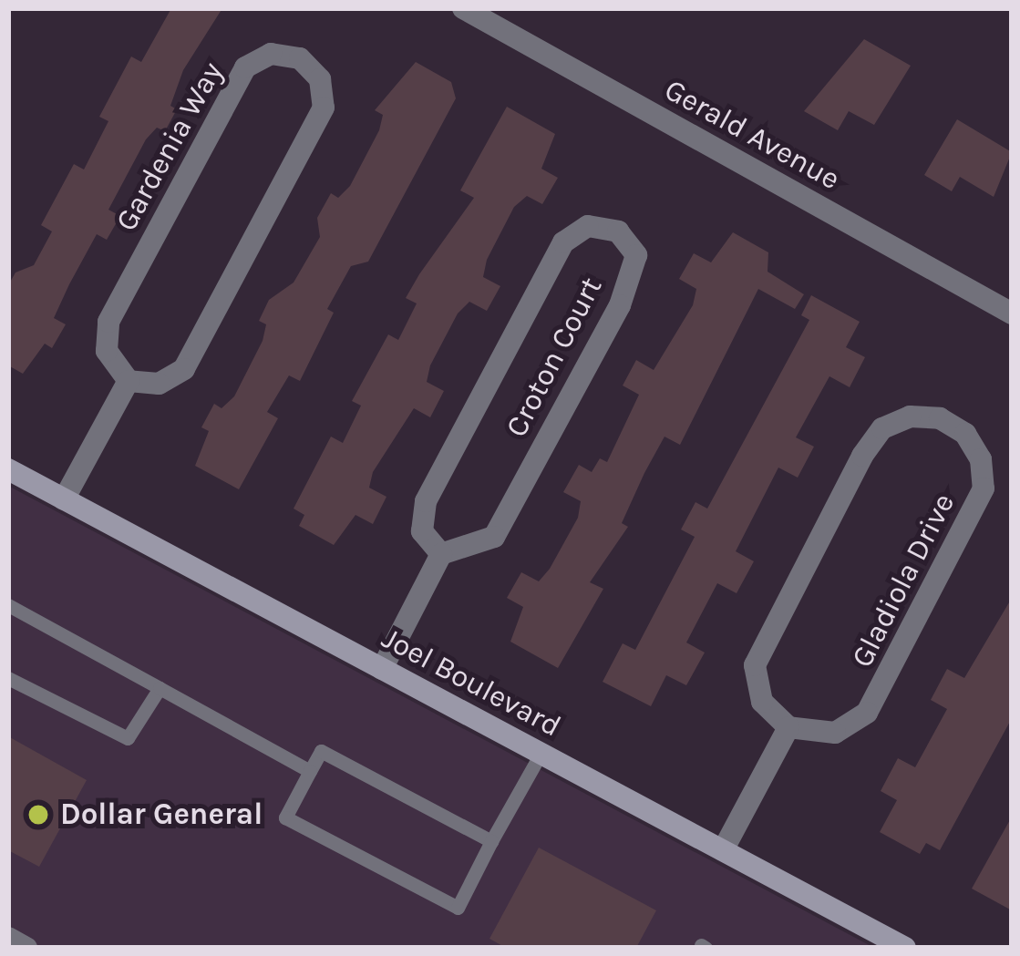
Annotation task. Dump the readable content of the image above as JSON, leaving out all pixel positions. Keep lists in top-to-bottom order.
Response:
{
  "streets": {
    "main road": ["Joel Boulevard"],
    "street": [
      "Gerald Avenue",
      "Gardenia Way",
      "Croton Court",
      "Gladiola Drive"
    ]
  },
  "places": ["Dollar General"]
}
